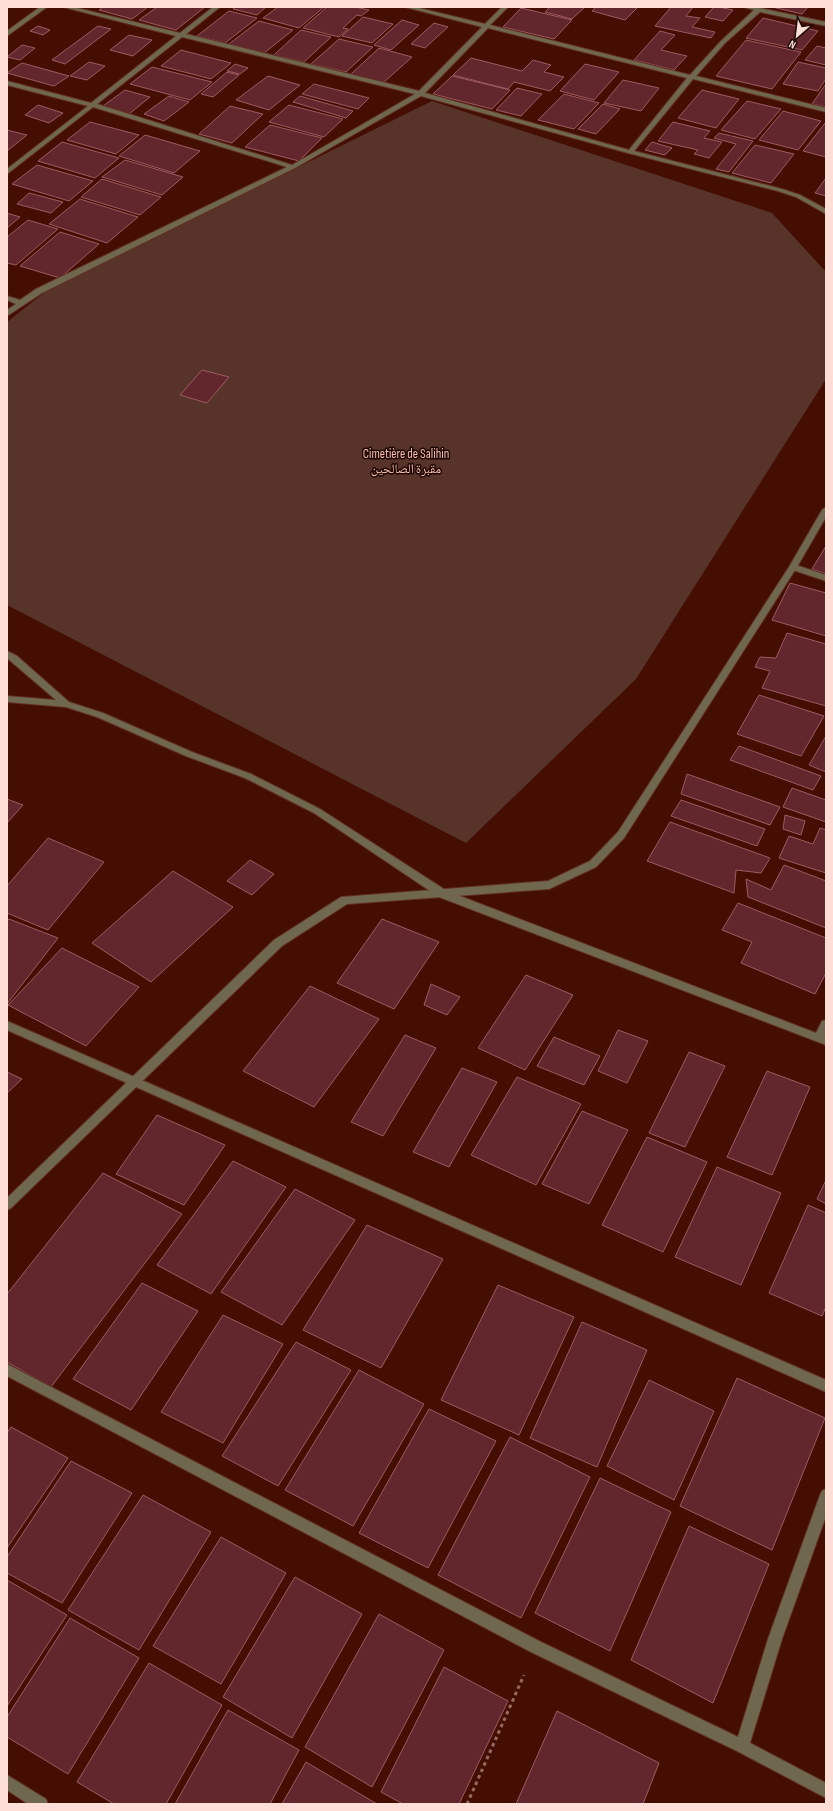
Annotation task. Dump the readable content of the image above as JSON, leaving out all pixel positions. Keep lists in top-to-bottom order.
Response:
{
  "parks": ["Cimetière de Salihin مقبرة الصالحين"],
  "north": "bottom left"
}
